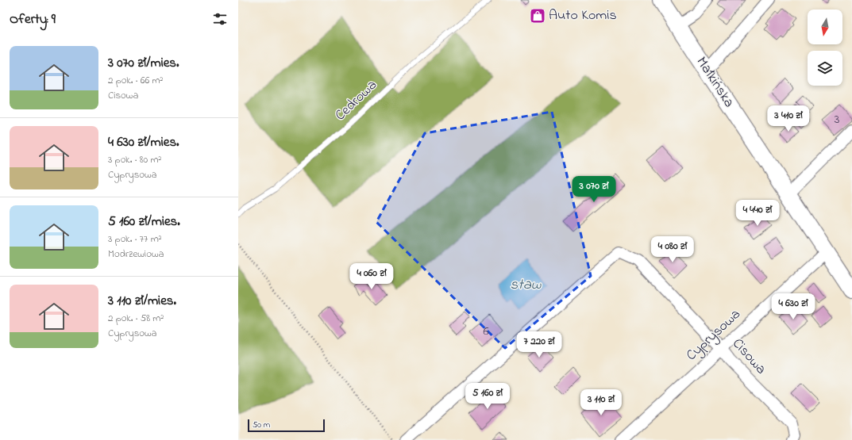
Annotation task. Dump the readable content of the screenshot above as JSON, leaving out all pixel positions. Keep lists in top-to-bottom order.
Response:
{
  "streets": {
    "main road": ["Małkińska"],
    "street": ["Cyprysowa", "Cisowa"],
    "lane": ["Cedrowa"]
  },
  "crossings": [
    ["Małkińska", "Cyprysowa"],
    ["Cyprysowa", "Cisowa"]
  ],
  "water": ["staw"],
  "places": {
    "shop": ["Auto Komis"]
  },
  "house_numbers": ["3", "6"],
  "scale_bar": "50 m",
  "north": "bottom",
  "page": {
    "heading": "Oferty: 9",
    "list": [
      {
        "name": "3 070 zł/mies.",
        "note": "2 pok. · 66 m² · Cisowa"
      },
      {
        "name": "4 630 zł/mies.",
        "note": "3 pok. · 80 m² · Cyprysowa"
      },
      {
        "name": "5 160 zł/mies.",
        "note": "3 pok. · 77 m² · Modrzewiowa"
      },
      {
        "name": "3 110 zł/mies.",
        "note": "2 pok. · 58 m² · Cyprysowa"
      }
    ],
    "price": [
      "3 410 zł",
      "3 070 zł",
      "4 440 zł",
      "4 080 zł",
      "4 060 zł",
      "4 630 zł",
      "7 220 zł",
      "5 160 zł",
      "3 110 zł"
    ],
    "scale": "50 m"
  }
}
